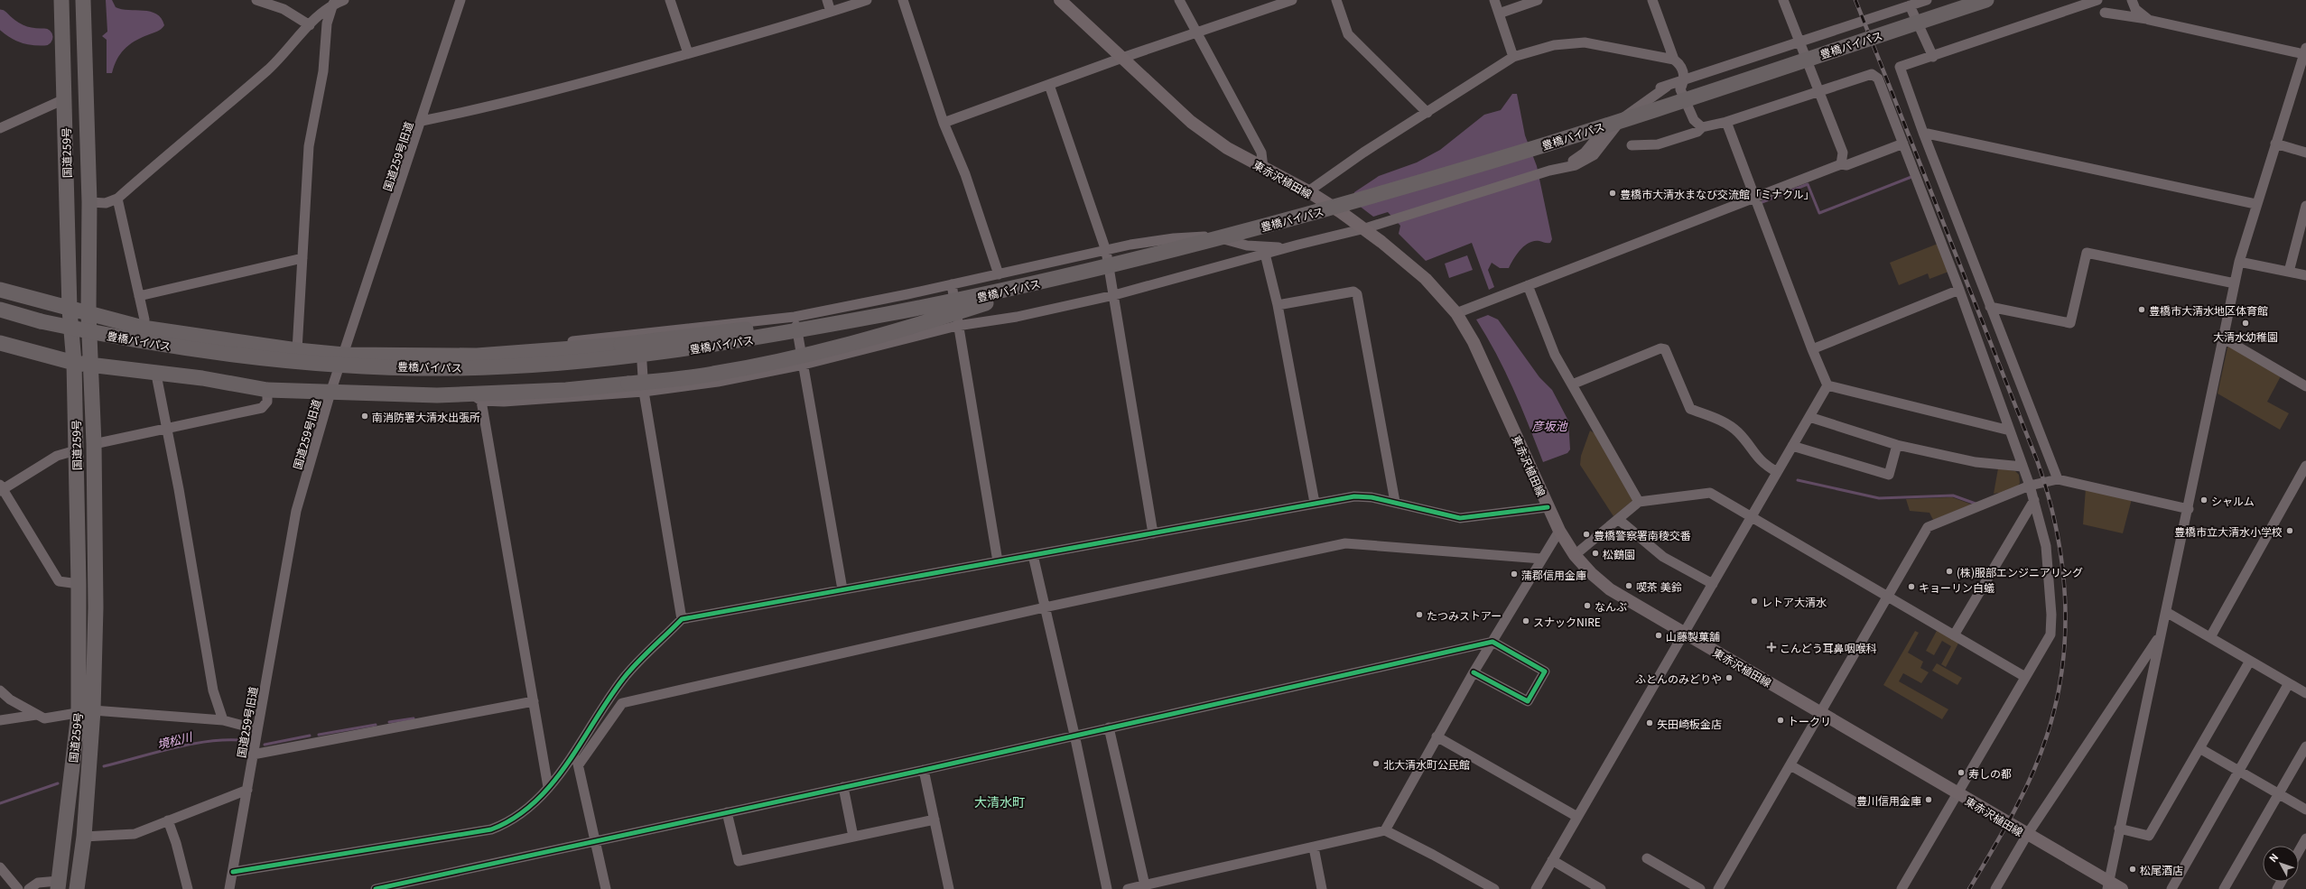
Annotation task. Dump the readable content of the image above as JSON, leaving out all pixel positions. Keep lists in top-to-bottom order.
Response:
{
  "streets": {
    "highway": ["豊橋バイパス", "国道259号"],
    "main road": ["東赤沢植田線"],
    "street": ["国道259号旧道"]
  },
  "districts": ["大清水町"],
  "water": ["彦坂池", "境松川"],
  "places": {
    "other": [
      "豊橋市大清水まなび交流館「ミナクル」",
      "豊橋市大清水地区体育館",
      "大清水幼稚園",
      "南消防署大清水出張所",
      "シャルム",
      "豊橋市立大清水小学校",
      "豊橋警察署南稜交番",
      "松鶴園",
      "(株)服部エンジニアリング",
      "蒲郡信用金庫",
      "喫茶 美鈴",
      "キョーリン白蟻",
      "レトア大清水",
      "なんぶ",
      "たつみストアー",
      "スナックNIRE",
      "山藤製菓舗",
      "ふとんのみどりや",
      "トークリ",
      "矢田崎板金店",
      "北大清水町公民館",
      "寿しの都",
      "豊川信用金庫",
      "松尾酒店"
    ],
    "health": ["こんどう耳鼻咽喉科"]
  },
  "north": "top left"
}
